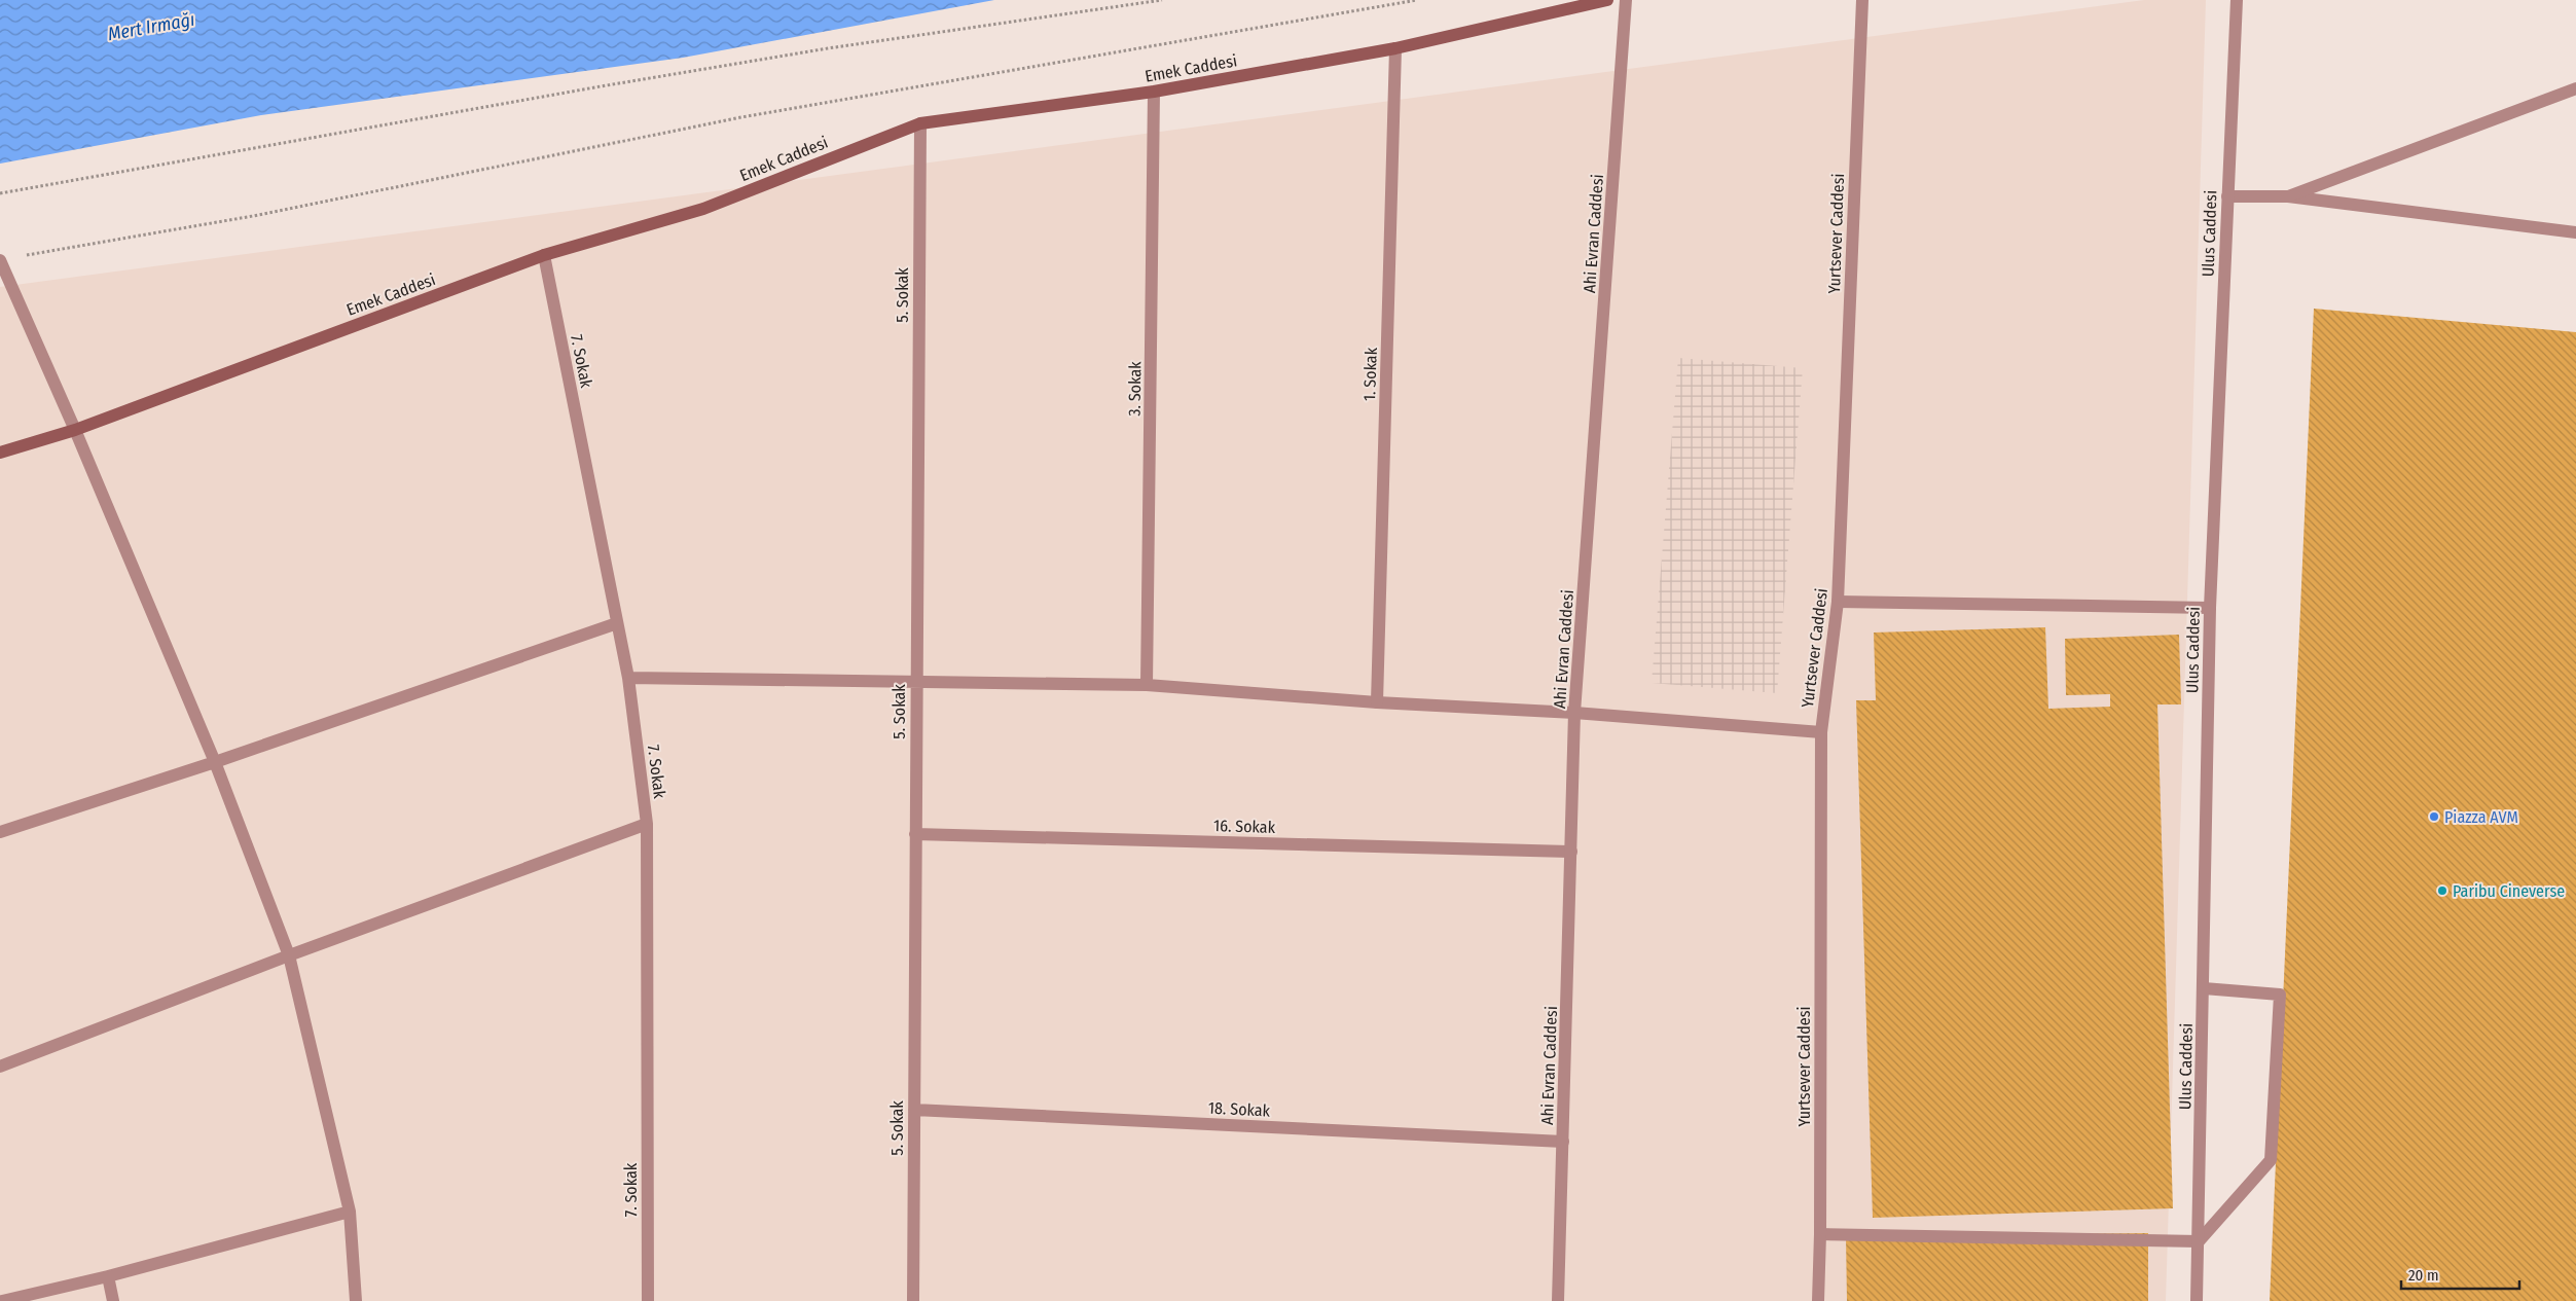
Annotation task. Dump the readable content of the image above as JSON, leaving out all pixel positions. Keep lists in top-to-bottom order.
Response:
{
  "streets": {
    "main road": ["Emek Caddesi"],
    "street": [
      "Ahi Evran Caddesi",
      "Yurtsever Caddesi",
      "Ulus Caddesi",
      "5. Sokak",
      "7. Sokak",
      "1. Sokak",
      "3. Sokak",
      "16. Sokak",
      "18. Sokak"
    ]
  },
  "crossings": [
    ["Emek Caddesi", "5. Sokak"],
    ["Emek Caddesi", "7. Sokak"],
    ["Emek Caddesi", "1. Sokak"],
    ["Emek Caddesi", "3. Sokak"],
    ["Ahi Evran Caddesi", "16. Sokak"],
    ["Ahi Evran Caddesi", "18. Sokak"],
    ["5. Sokak", "16. Sokak"],
    ["5. Sokak", "18. Sokak"]
  ],
  "water": ["Mert Irmağı"],
  "places": ["Piazza AVM", "Paribu Cineverse"],
  "scale_bar": "20 m"
}
